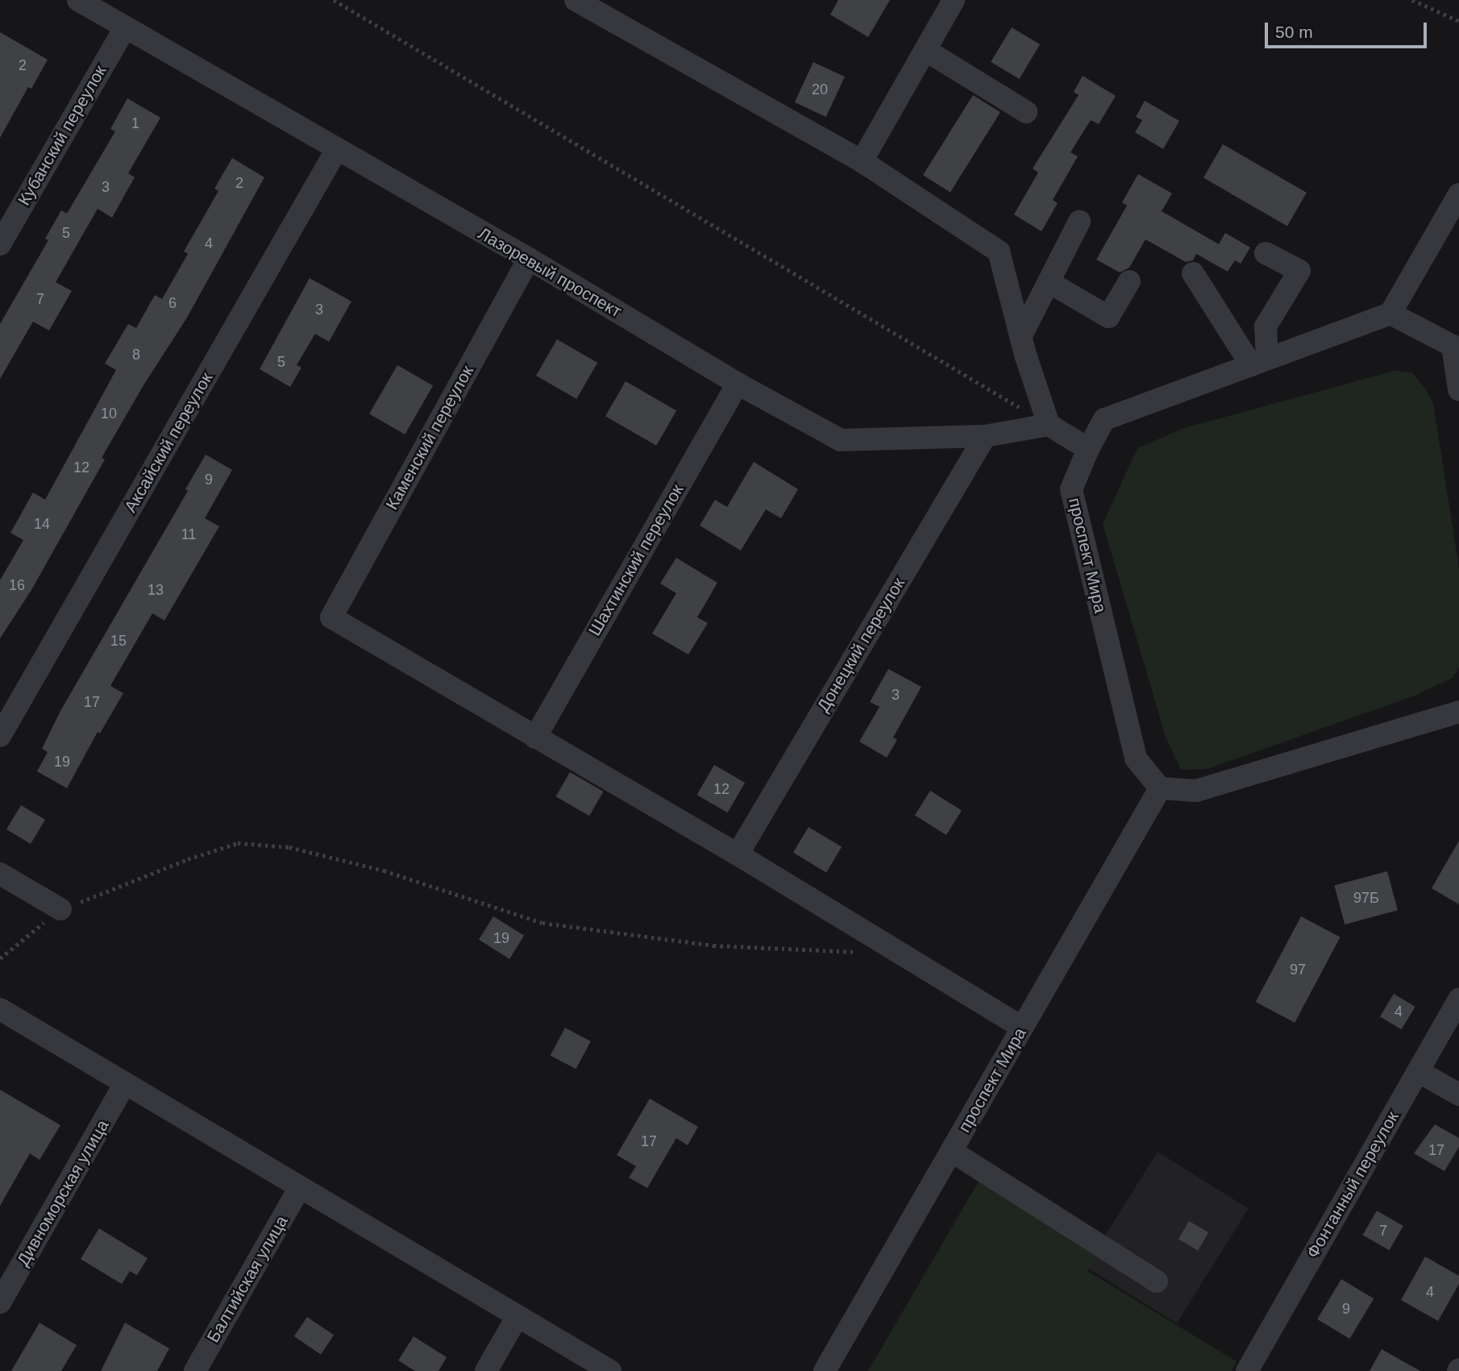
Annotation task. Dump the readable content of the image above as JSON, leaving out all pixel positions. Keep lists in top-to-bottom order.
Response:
{
  "streets": {
    "street": [
      "Кубанский переулок",
      "Лазоревый проспект",
      "Каменский переулок",
      "Аксайский переулок",
      "проспект Мира",
      "Шахтинский переулок",
      "Донецкий переулок",
      "Фонтанный переулок",
      "Дивноморская улица",
      "Балтийская улица"
    ]
  },
  "crossings": [
    ["Кубанский переулок", "Лазоревый проспект"],
    ["Лазоревый проспект", "Каменский переулок"],
    ["Лазоревый проспект", "Аксайский переулок"],
    ["Лазоревый проспект", "Шахтинский переулок"],
    ["Лазоревый проспект", "Донецкий переулок"],
    ["Каменский переулок", "Шахтинский переулок"]
  ],
  "house_numbers": [
    "2",
    "20",
    "1",
    "2",
    "3",
    "5",
    "4",
    "7",
    "6",
    "3",
    "8",
    "5",
    "10",
    "12",
    "9",
    "14",
    "11",
    "16",
    "13",
    "15",
    "3",
    "17",
    "19",
    "12",
    "97Б",
    "19",
    "97",
    "4",
    "17",
    "17",
    "7",
    "4",
    "9"
  ],
  "scale_bar": "50 m"
}
